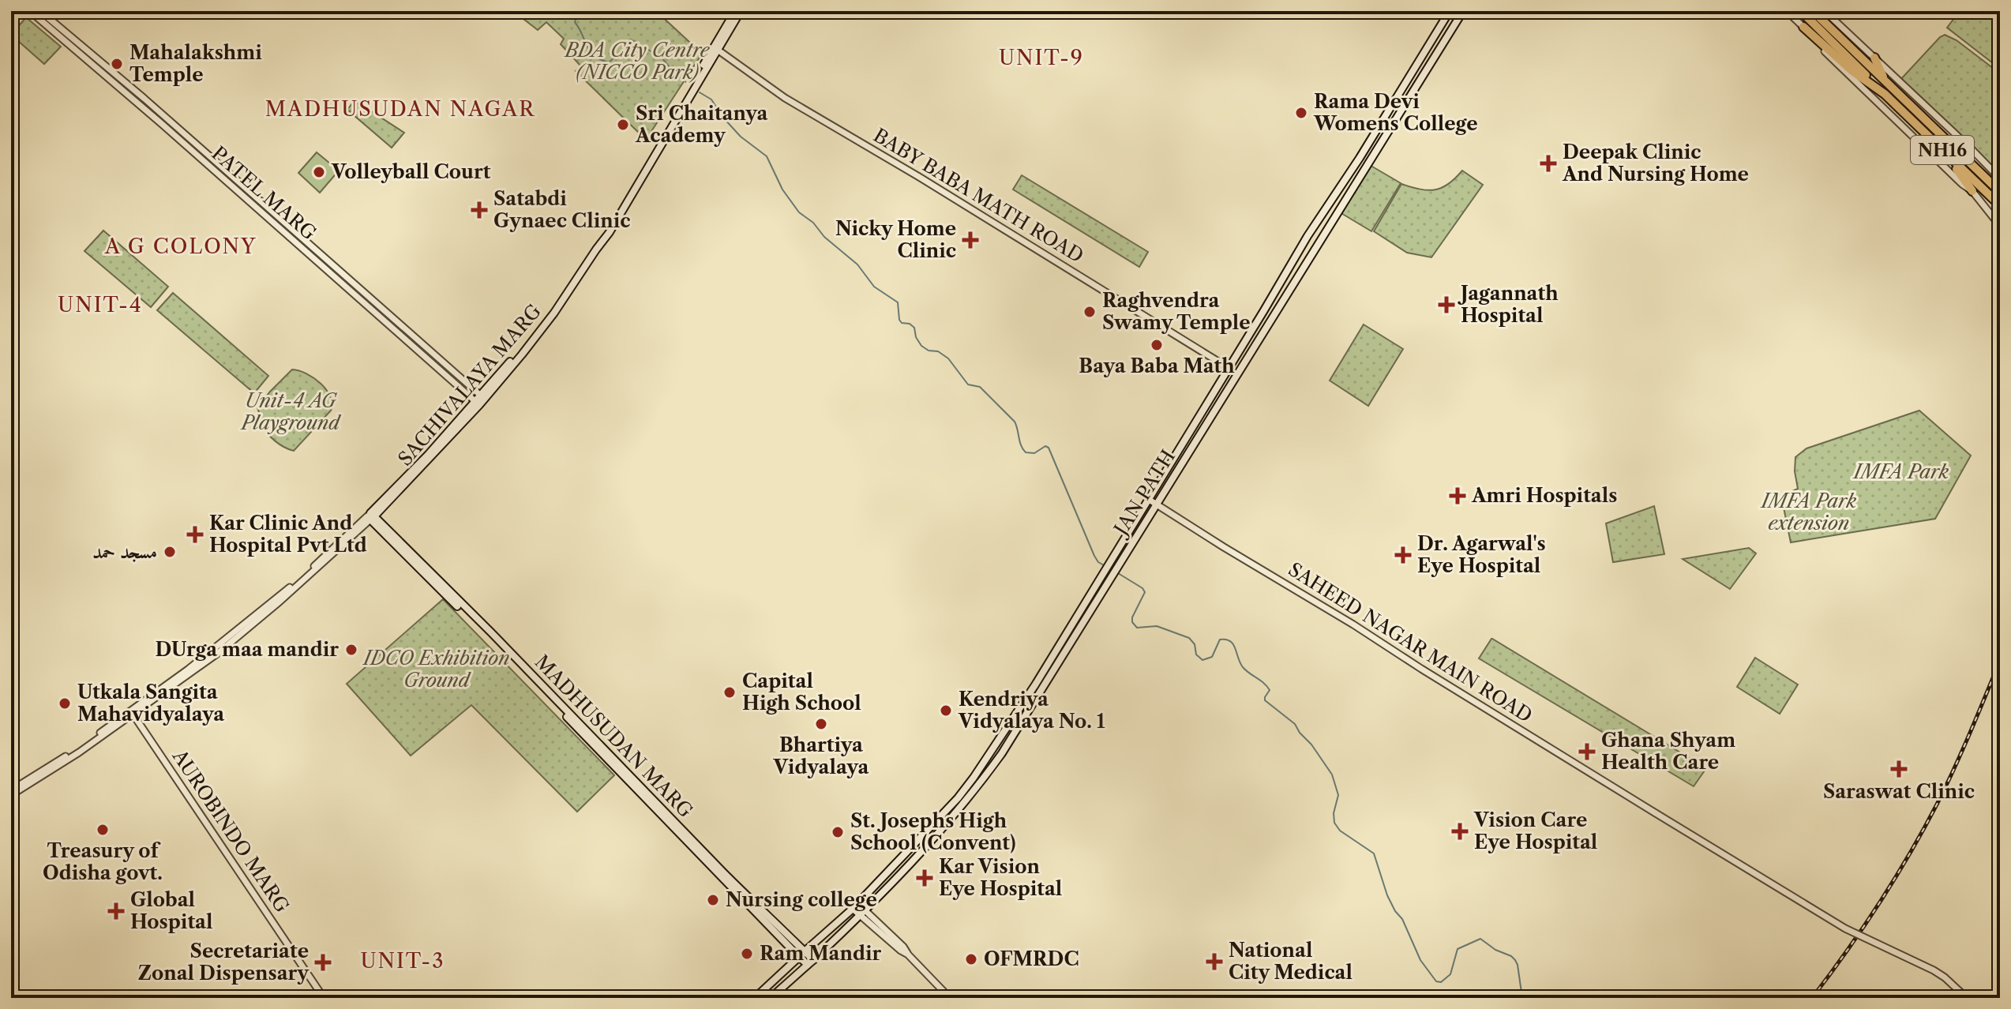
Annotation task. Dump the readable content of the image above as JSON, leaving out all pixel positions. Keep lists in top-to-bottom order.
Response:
{
  "streets": {
    "highway": ["NH16"],
    "main road": ["SACHIVALAYA MARG", "JAN PATH", "MADHUSUDAN MARG"],
    "street": [
      "PATEL MARG",
      "BABY BABA MATH ROAD",
      "SAHEED NAGAR MAIN ROAD",
      "AUROBINDO MARG"
    ]
  },
  "crossings": [
    ["PATEL MARG", "SACHIVALAYA MARG"],
    ["BABY BABA MATH ROAD", "SACHIVALAYA MARG"],
    ["BABY BABA MATH ROAD", "JAN PATH"],
    ["SACHIVALAYA MARG", "MADHUSUDAN MARG"],
    ["SACHIVALAYA MARG", "AUROBINDO MARG"],
    ["JAN PATH", "SAHEED NAGAR MAIN ROAD"],
    ["JAN PATH", "MADHUSUDAN MARG"]
  ],
  "districts": [
    "UNIT-9",
    "MADHUSUDAN NAGAR",
    "A G COLONY",
    "UNIT-4",
    "UNIT-3"
  ],
  "parks": [
    "BDA City Centre (NICCO Park)",
    "Unit-4 AG Playground",
    "IMFA Park",
    "IMFA Park extension",
    "IDCO Exhibition Ground"
  ],
  "places": {
    "other": [
      "Mahalakshmi Temple",
      "Rama Devi Womens College",
      "Sri Chaitanya Academy",
      "Volleyball Court",
      "Raghvendra Swamy Temple",
      "Baya Baba Math",
      "مسجد حمد",
      "DUrga maa mandir",
      "Capital High School",
      "Utkala Sangita Mahavidyalaya",
      "Kendriya Vidyalaya No. 1",
      "Bhartiya Vidyalaya",
      "Treasury of Odisha govt.",
      "St. Josephs High School (Convent)",
      "Nursing college",
      "Ram Mandir",
      "OFMRDC"
    ],
    "health": [
      "Deepak Clinic And Nursing Home",
      "Satabdi Gynaec Clinic",
      "Nicky Home Clinic",
      "Jagannath Hospital",
      "Amri Hospitals",
      "Kar Clinic And Hospital Pvt Ltd",
      "Dr. Agarwal's Eye Hospital",
      "Ghana Shyam Health Care",
      "Saraswat Clinic",
      "Vision Care Eye Hospital",
      "Kar Vision Eye Hospital",
      "Global Hospital",
      "National City Medical",
      "Secretariate Zonal Dispensary"
    ]
  }
}
